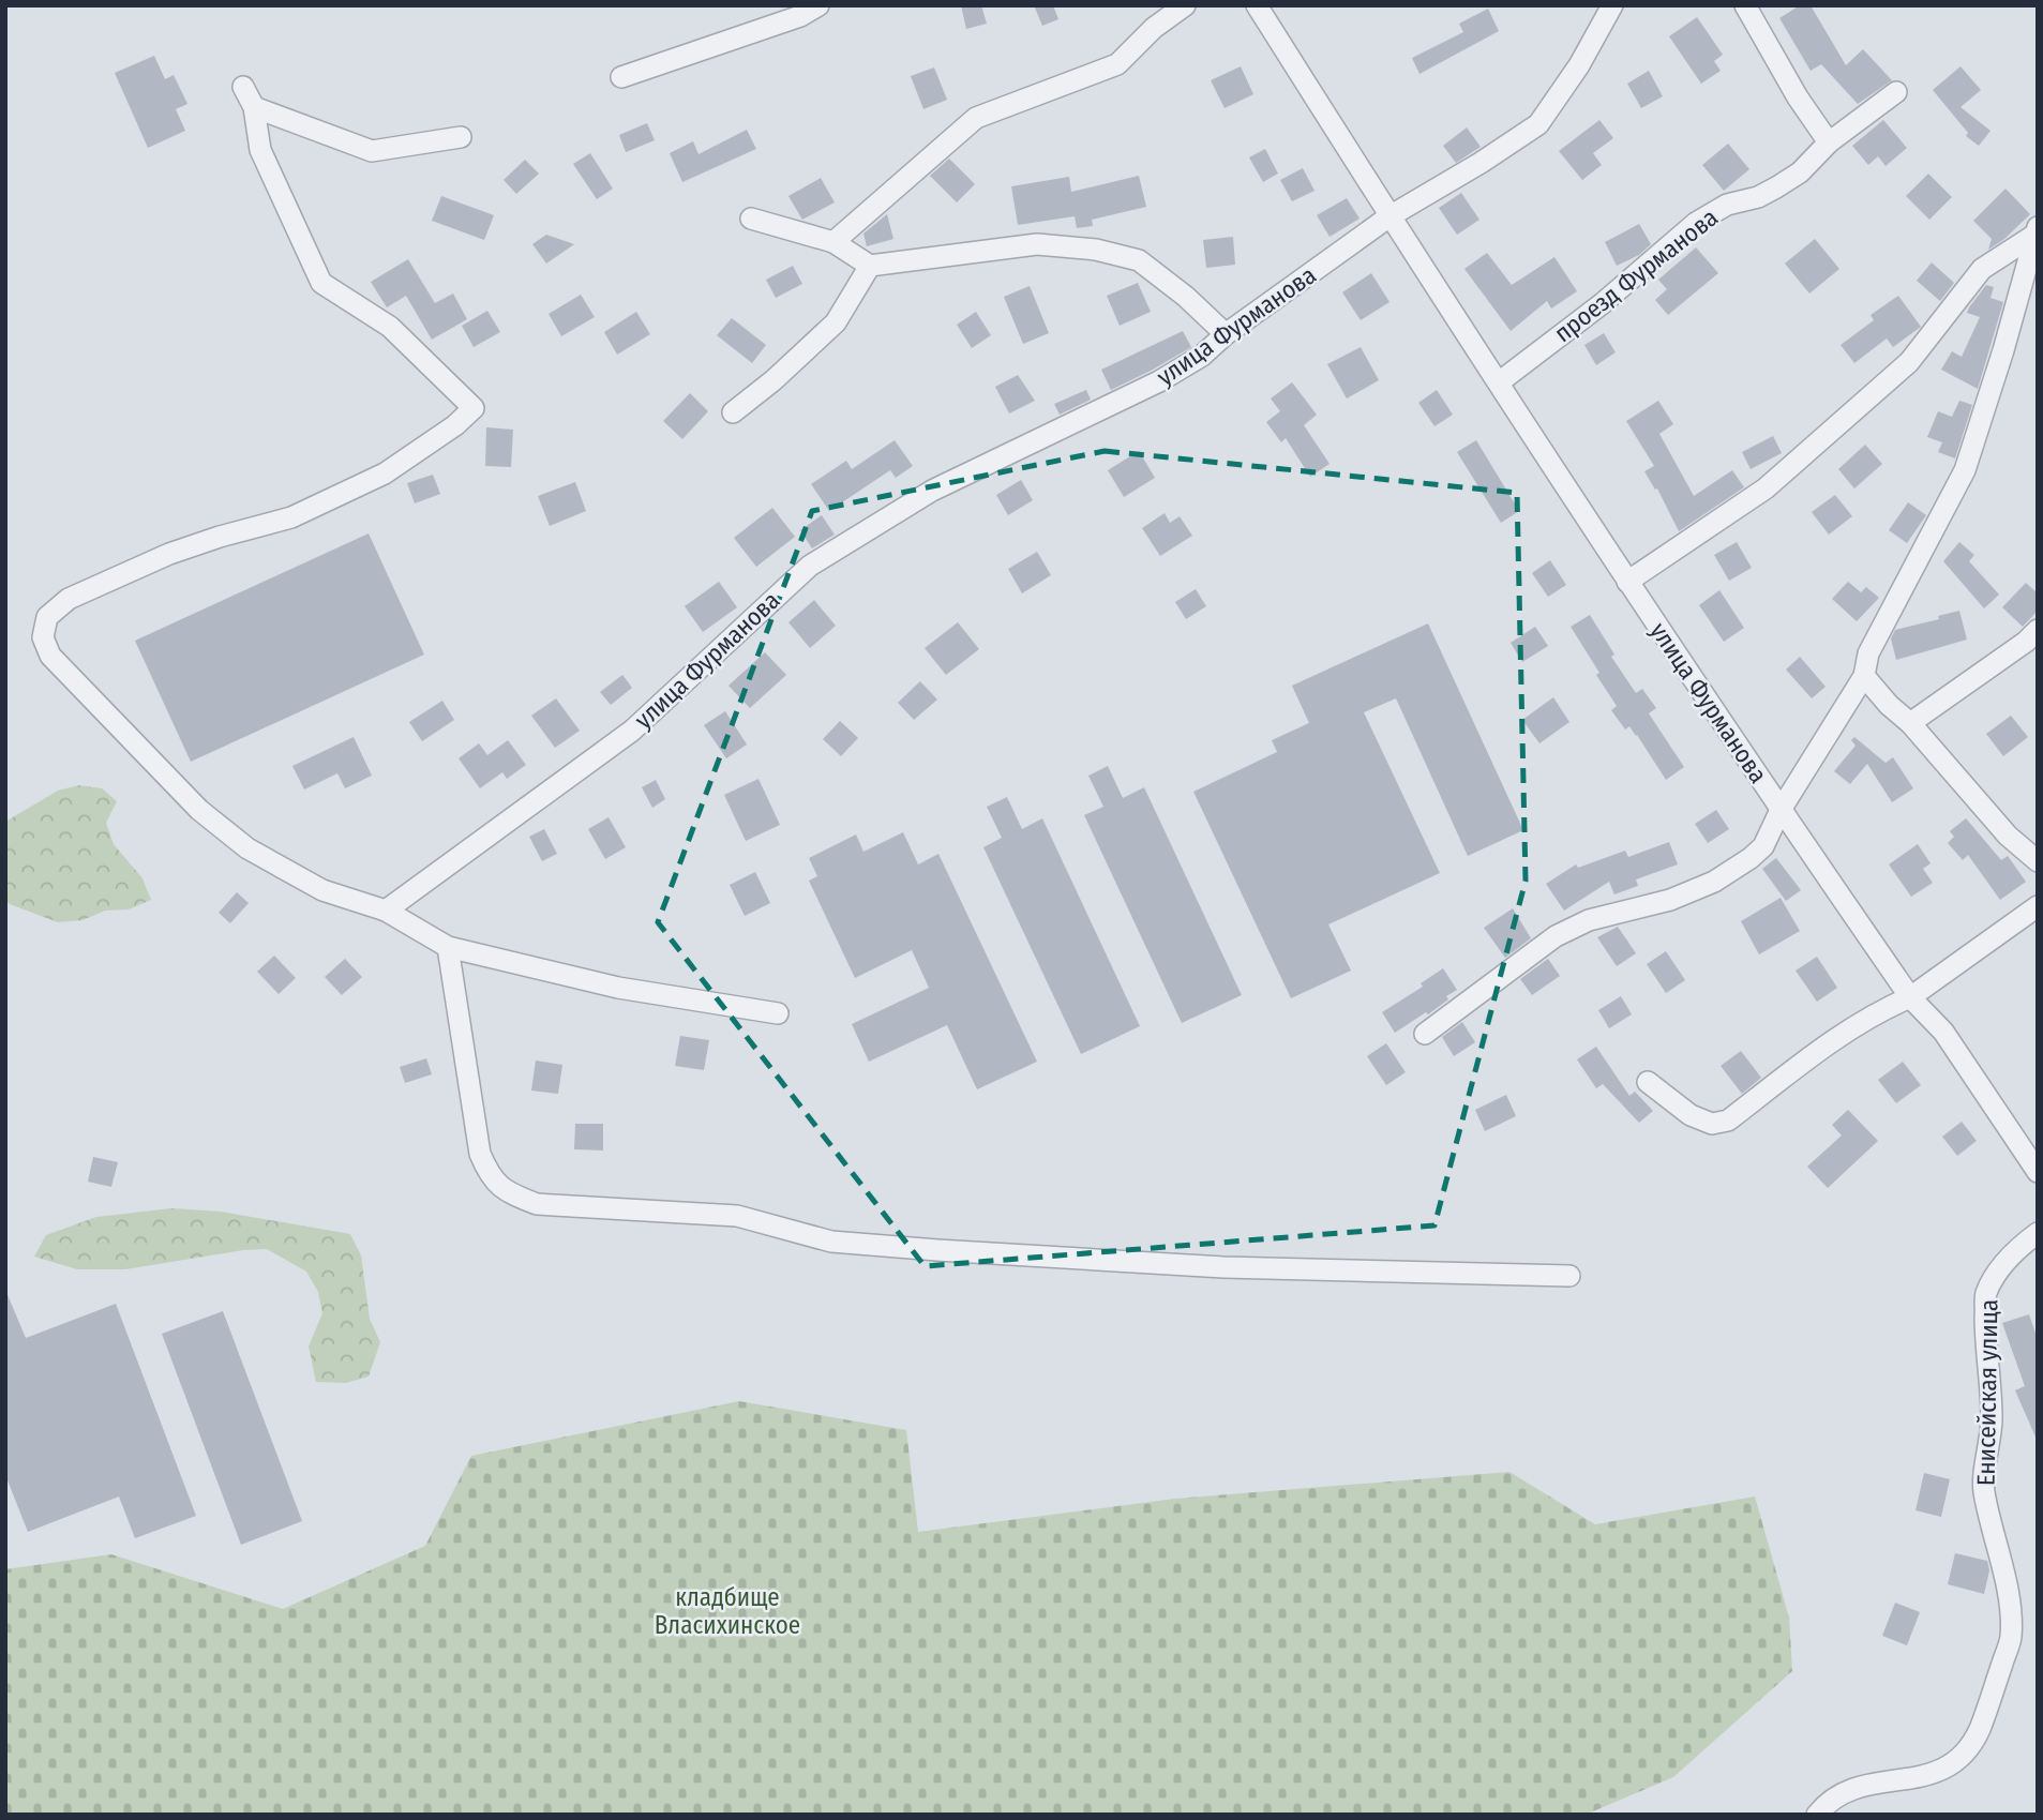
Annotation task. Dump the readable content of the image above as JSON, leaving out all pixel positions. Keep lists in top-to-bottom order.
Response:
{
  "streets": {
    "street": ["проезд Фурманова", "улица Фурманова", "Енисейская улица"]
  },
  "crossings": [
    ["проезд Фурманова", "улица Фурманова"]
  ],
  "parks": ["кладбище Власихинское"]
}
